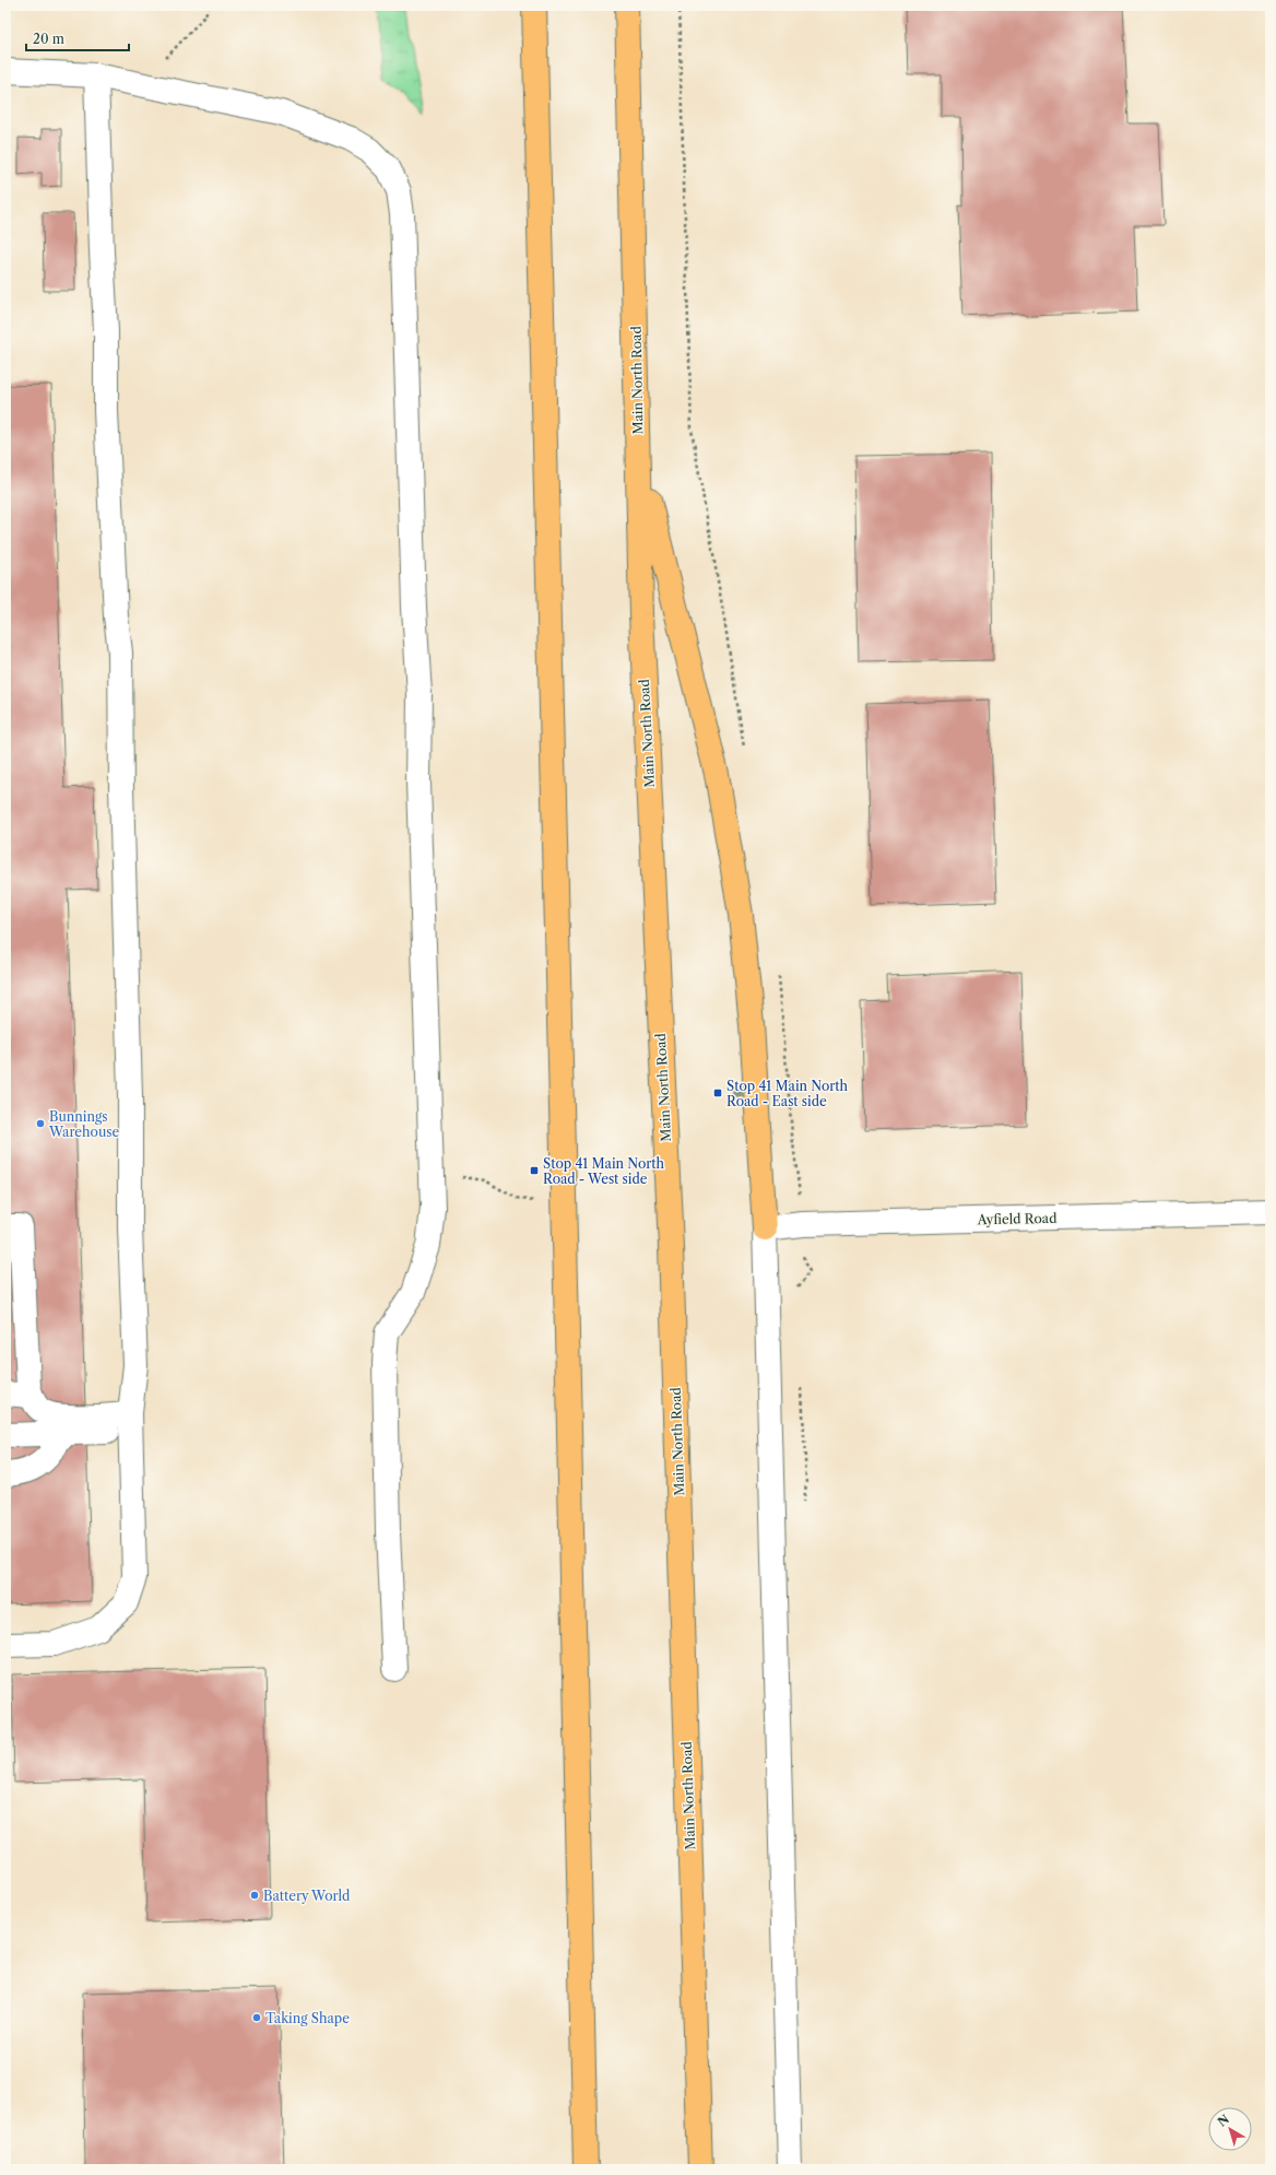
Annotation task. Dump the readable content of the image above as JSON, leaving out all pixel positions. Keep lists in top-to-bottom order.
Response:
{
  "streets": {
    "highway": ["Main North Road"],
    "street": ["Ayfield Road"]
  },
  "places": {
    "transit": ["Stop 41 Main North Road - East side", "Stop 41 Main North Road - West side"],
    "other": ["Bunnings Warehouse", "Battery World", "Taking Shape"]
  },
  "scale_bar": "20 m",
  "north": "top left"
}
